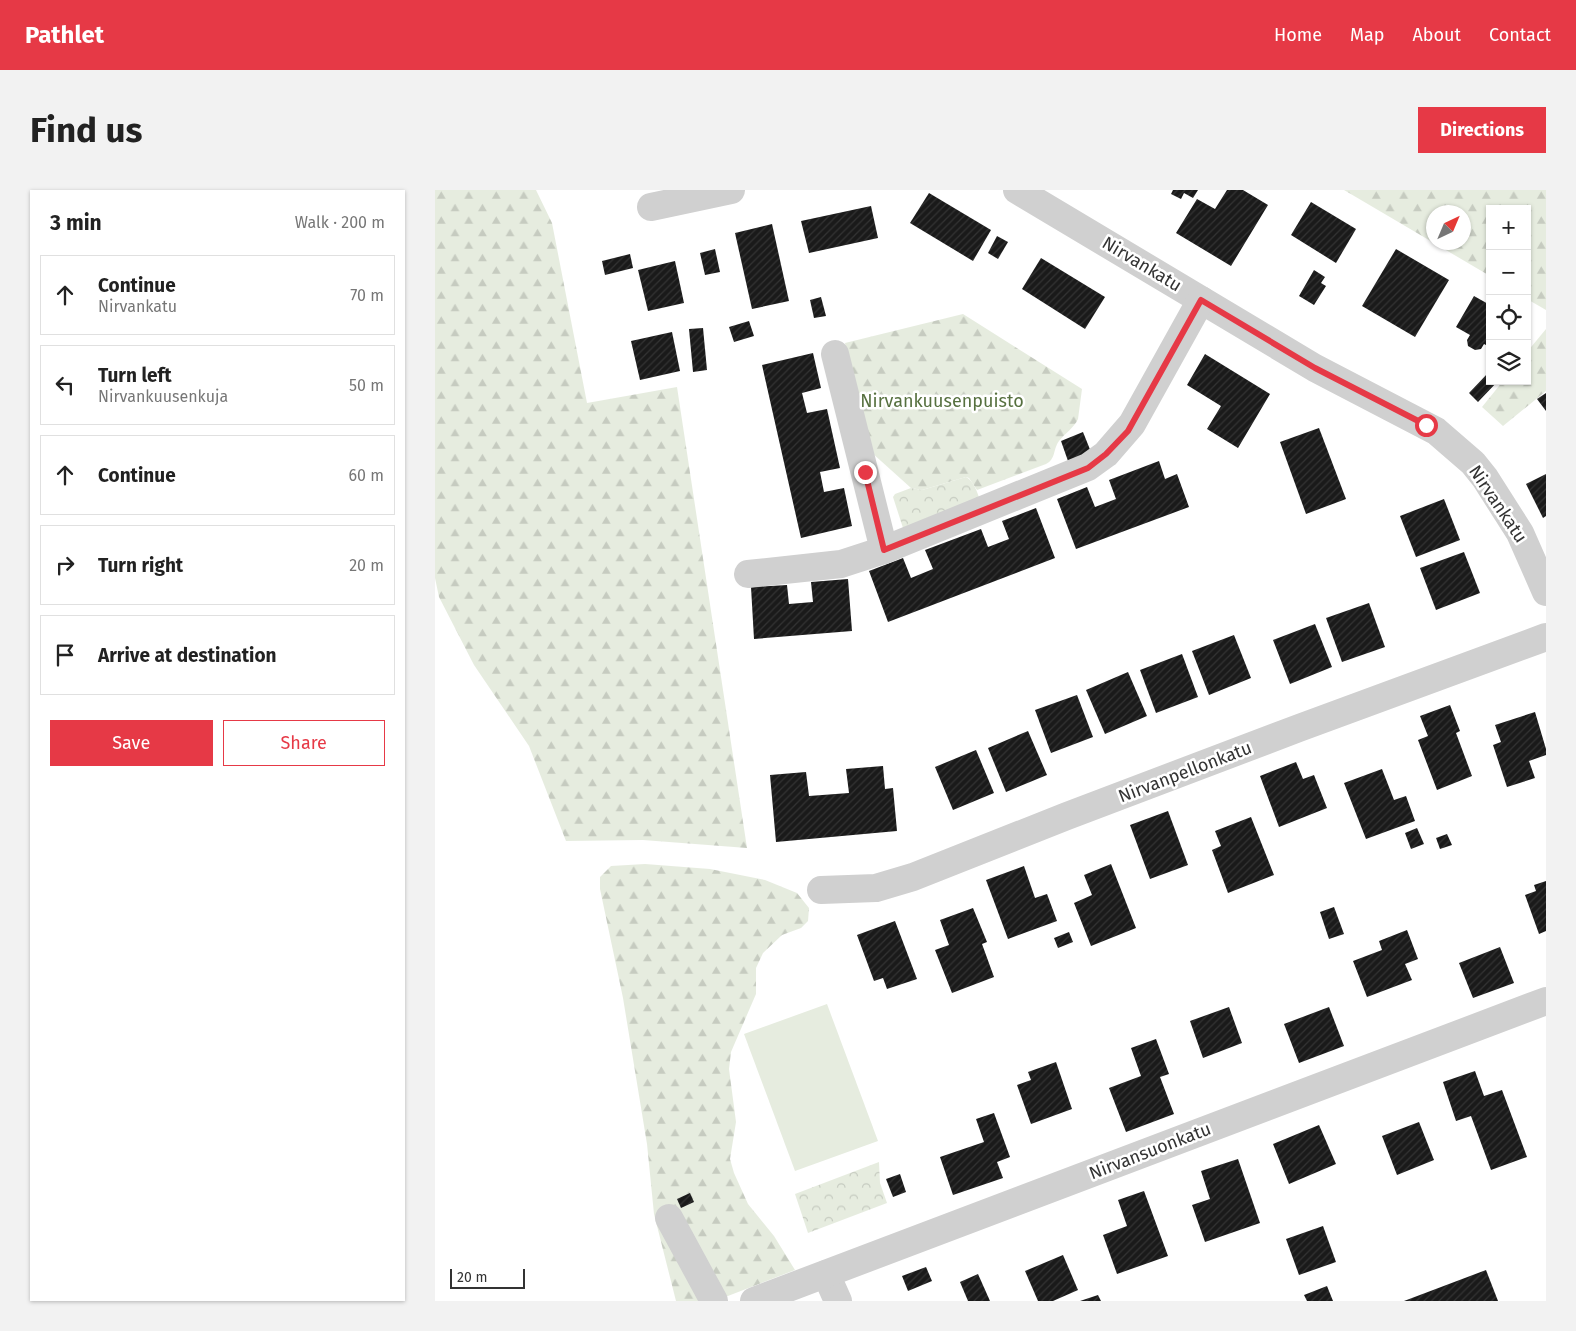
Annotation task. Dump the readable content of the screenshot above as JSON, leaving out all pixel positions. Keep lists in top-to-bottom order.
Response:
{
  "streets": {
    "street": ["Nirvankatu", "Nirvanpellonkatu", "Nirvansuonkatu"]
  },
  "parks": ["Nirvankuusenpuisto"],
  "scale_bar": "20 m",
  "north": "top right",
  "page": {
    "header": "Pathlet",
    "nav": [
      "Home",
      "Map",
      "About",
      "Contact"
    ],
    "buttons": [
      "Directions",
      ["Save", "Share"]
    ],
    "title": "Find us",
    "heading": ["3 min", "Walk · 200 m"],
    "map_buttons": ["+", "−"],
    "list": [
      ["Continue", "Nirvankatu", "70 m"],
      ["Turn left", "Nirvankuusenkuja", "50 m"],
      ["Continue", "60 m"],
      ["Turn right", "20 m"],
      "Arrive at destination"
    ],
    "scale": "20 m"
  }
}
